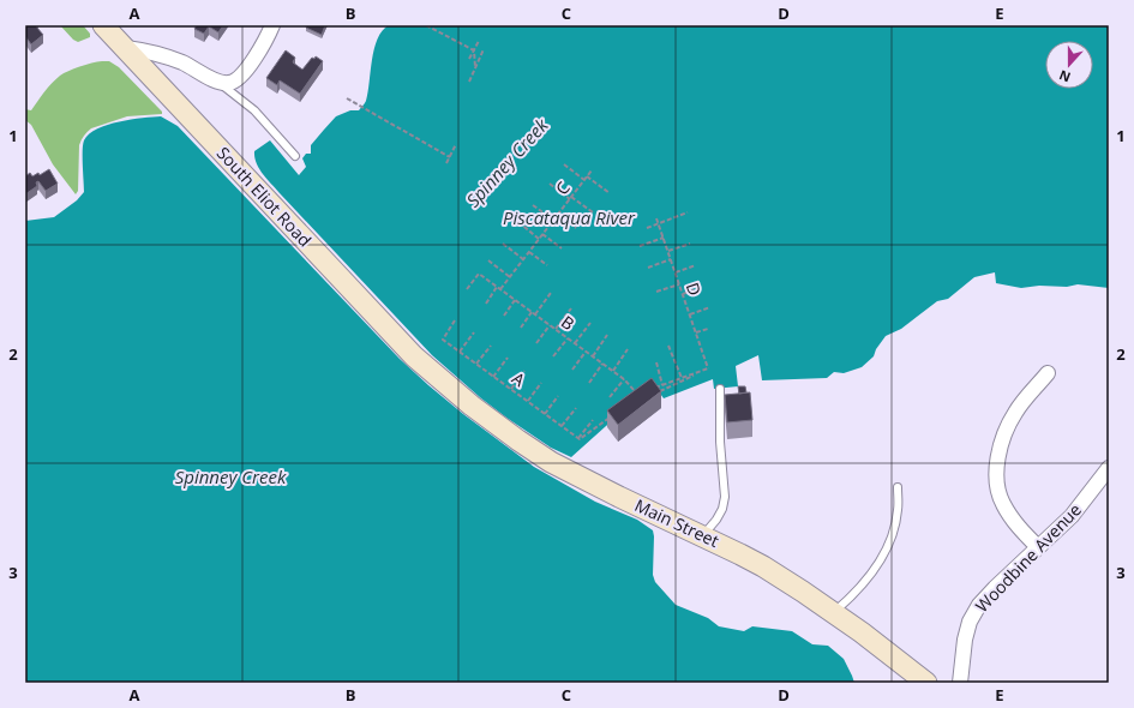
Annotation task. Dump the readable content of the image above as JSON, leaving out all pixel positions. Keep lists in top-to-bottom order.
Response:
{
  "streets": {
    "main road": ["South Eliot Road", "Main Street"],
    "street": ["Woodbine Avenue"],
    "path": [
      "C",
      "D",
      "B",
      "A"
    ]
  },
  "crossings": [
    ["C", "B"],
    ["South Eliot Road", "Main Street"]
  ],
  "water": ["Spinney Creek", "Piscataqua River"],
  "north": "bottom",
  "grid": {
    "columns": [
      "A",
      "B",
      "C",
      "D",
      "E"
    ],
    "rows": ["1", "2", "3"]
  }
}
